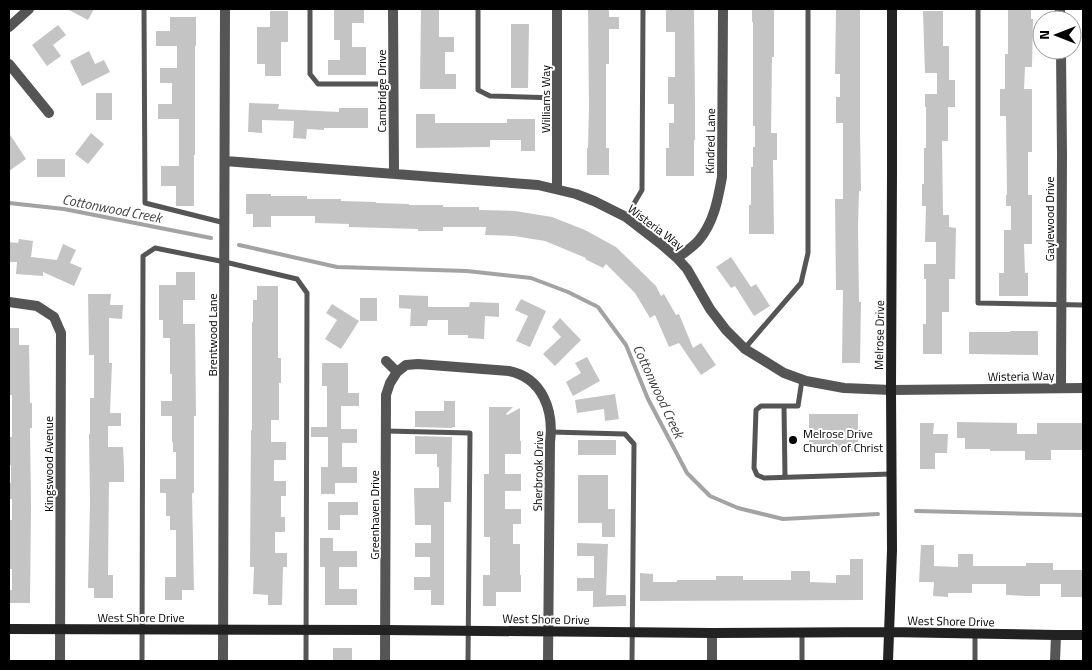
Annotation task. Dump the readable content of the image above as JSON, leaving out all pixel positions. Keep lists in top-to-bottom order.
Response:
{
  "streets": {
    "street": [
      "Cambridge Drive",
      "Williams Way",
      "Kindred Lane",
      "Gaylewood Drive",
      "Wisteria Way",
      "Brentwood Lane",
      "Melrose Drive",
      "Kingswood Avenue",
      "Sherbrook Drive",
      "Greenhaven Drive",
      "West Shore Drive"
    ]
  },
  "crossings": [
    ["Cambridge Drive", "Wisteria Way"],
    ["Williams Way", "Wisteria Way"],
    ["Kindred Lane", "Wisteria Way"],
    ["Gaylewood Drive", "Wisteria Way"],
    ["Wisteria Way", "Brentwood Lane"],
    ["Wisteria Way", "Melrose Drive"],
    ["Brentwood Lane", "West Shore Drive"],
    ["Melrose Drive", "West Shore Drive"],
    ["Kingswood Avenue", "West Shore Drive"],
    ["Sherbrook Drive", "Greenhaven Drive"],
    ["Sherbrook Drive", "West Shore Drive"],
    ["Greenhaven Drive", "West Shore Drive"]
  ],
  "water": ["Cottonwood Creek"],
  "places": ["Melrose Drive Church of Christ"],
  "north": "left"
}
